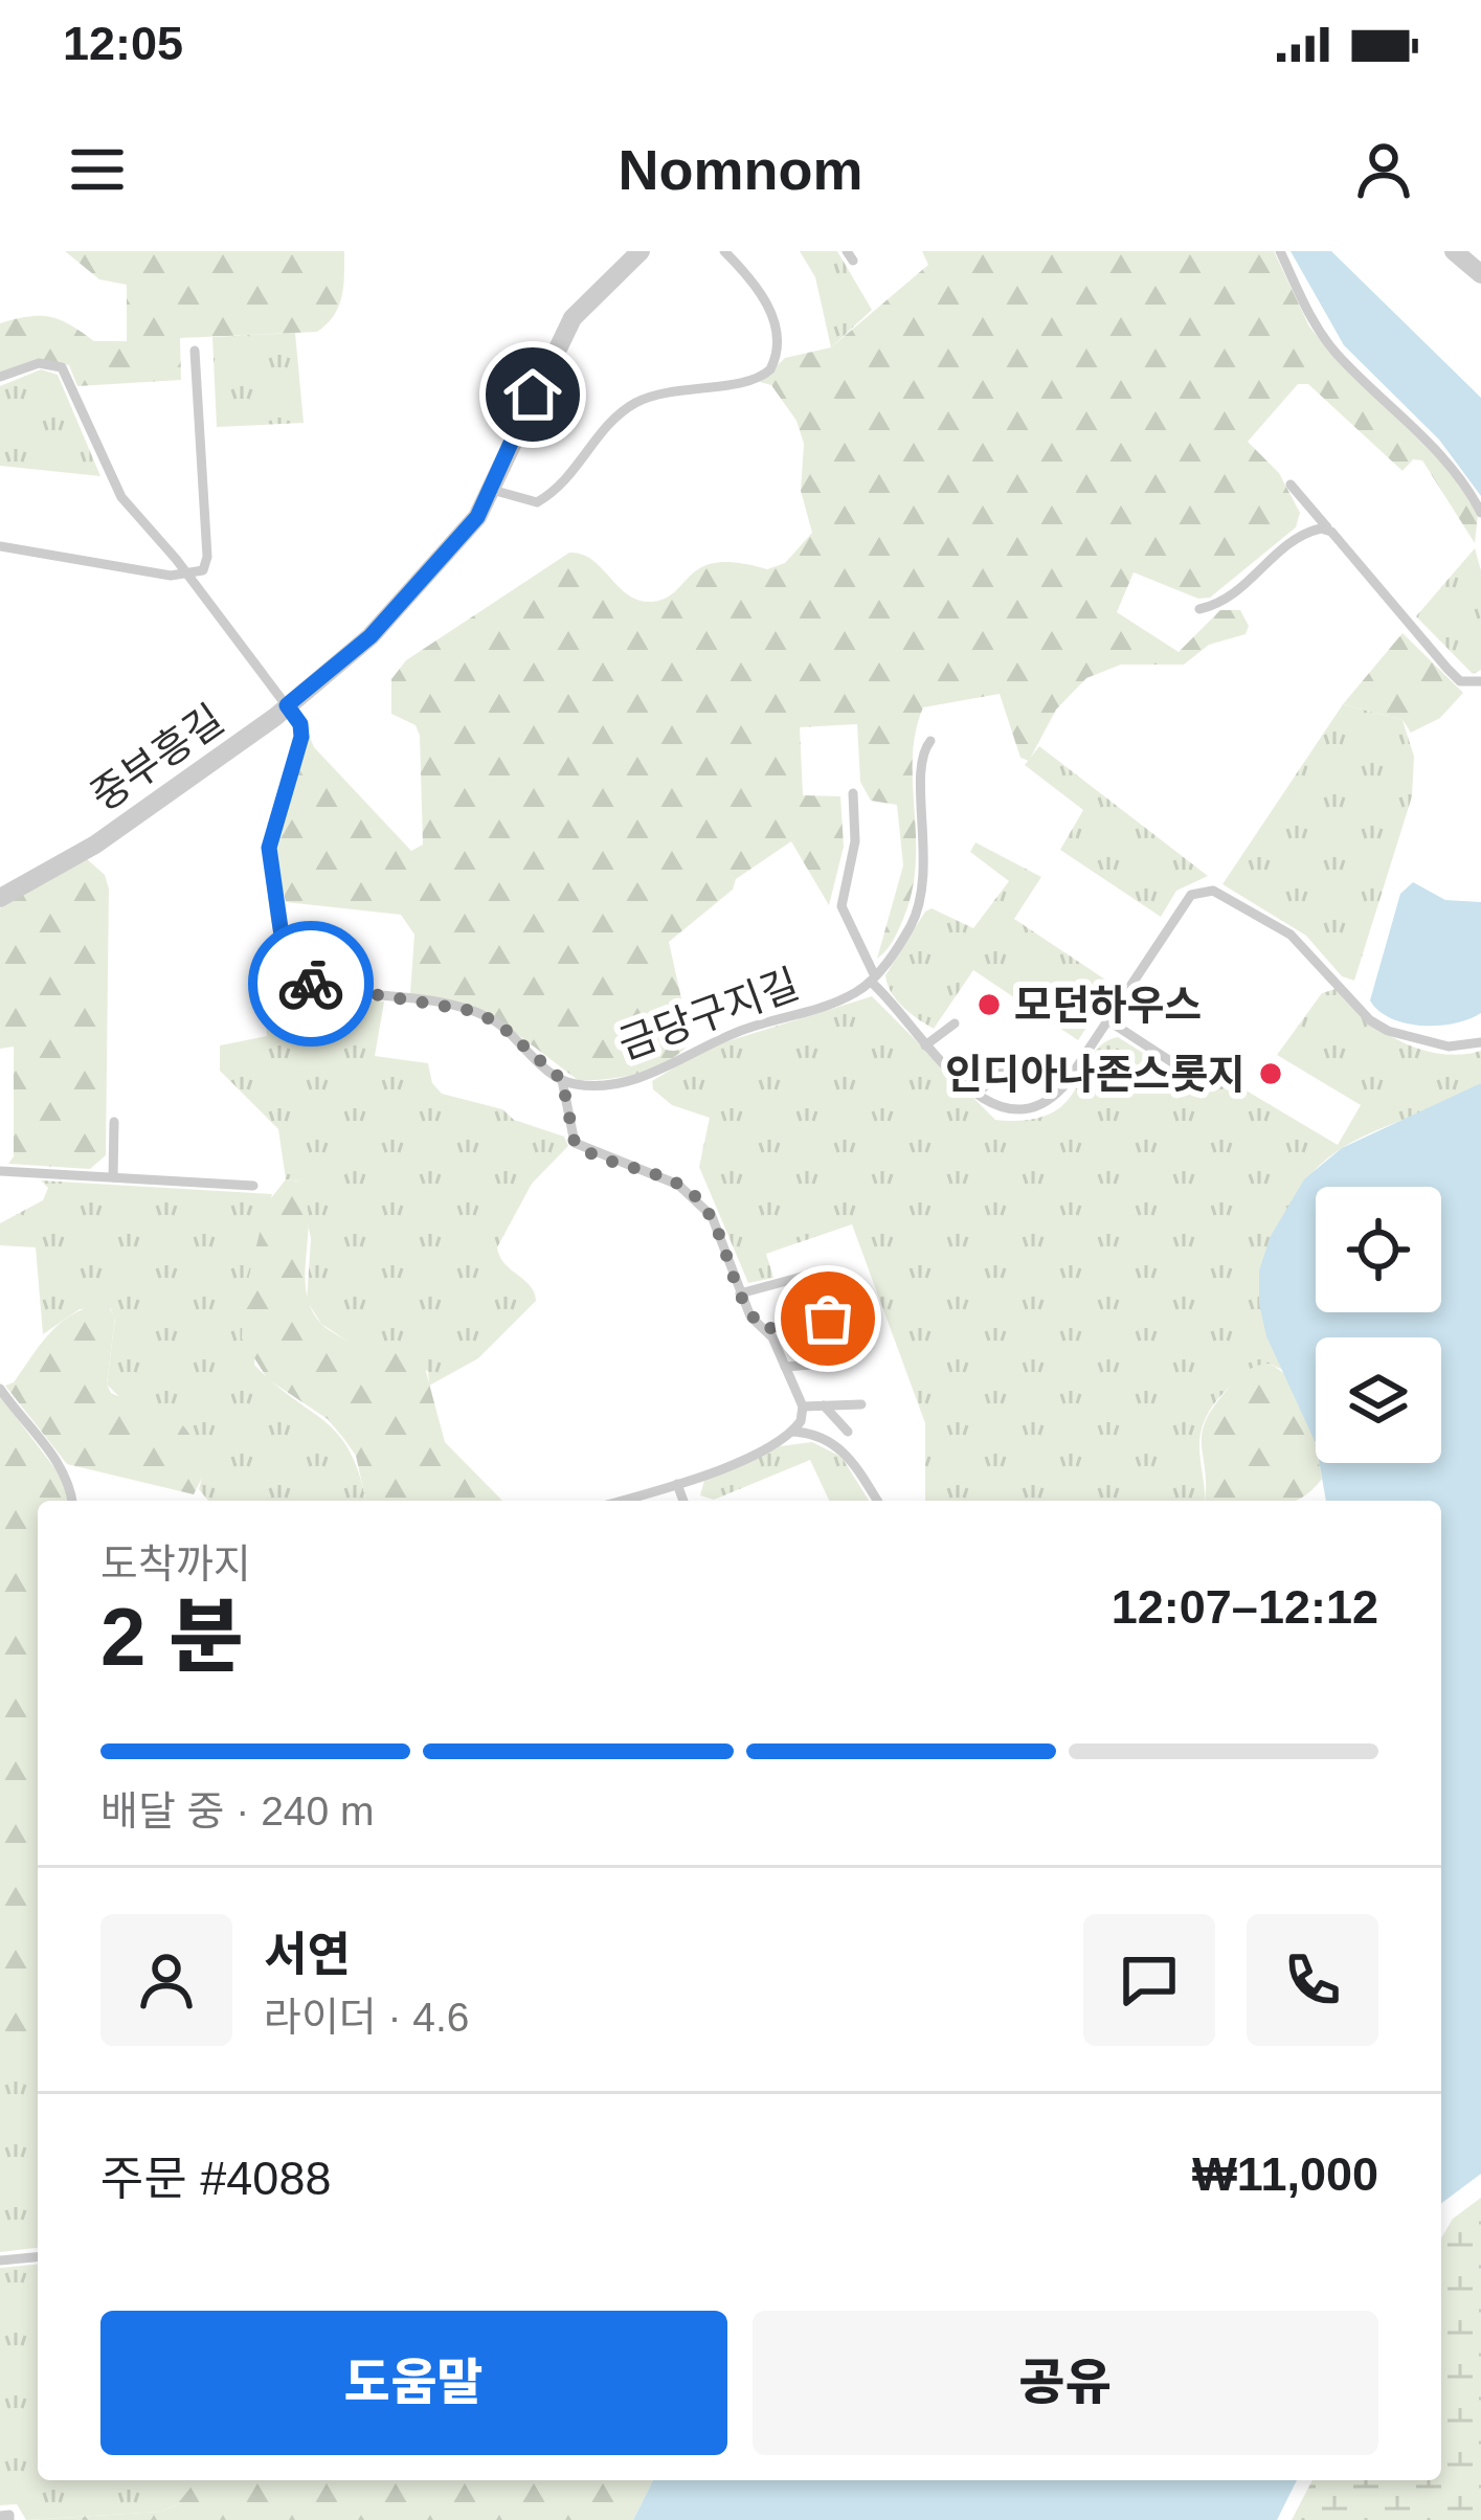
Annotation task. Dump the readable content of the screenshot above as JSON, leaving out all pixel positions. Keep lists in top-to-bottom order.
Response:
{
  "streets": {
    "street": ["중부흥길"],
    "lane": ["금당구지길"]
  },
  "places": ["모던하우스", "인디아나존스롯지"],
  "page": {
    "status": "12:05",
    "header": "Nomnom",
    "heading": ["2 분", "도착까지", "12:07–12:12"],
    "panel": [
      "서연",
      "라이더 · 4.6",
      "주문 #4088",
      "₩11,000"
    ],
    "bar": "배달 중 · 240 m",
    "buttons": ["도움말", "공유"]
  }
}
